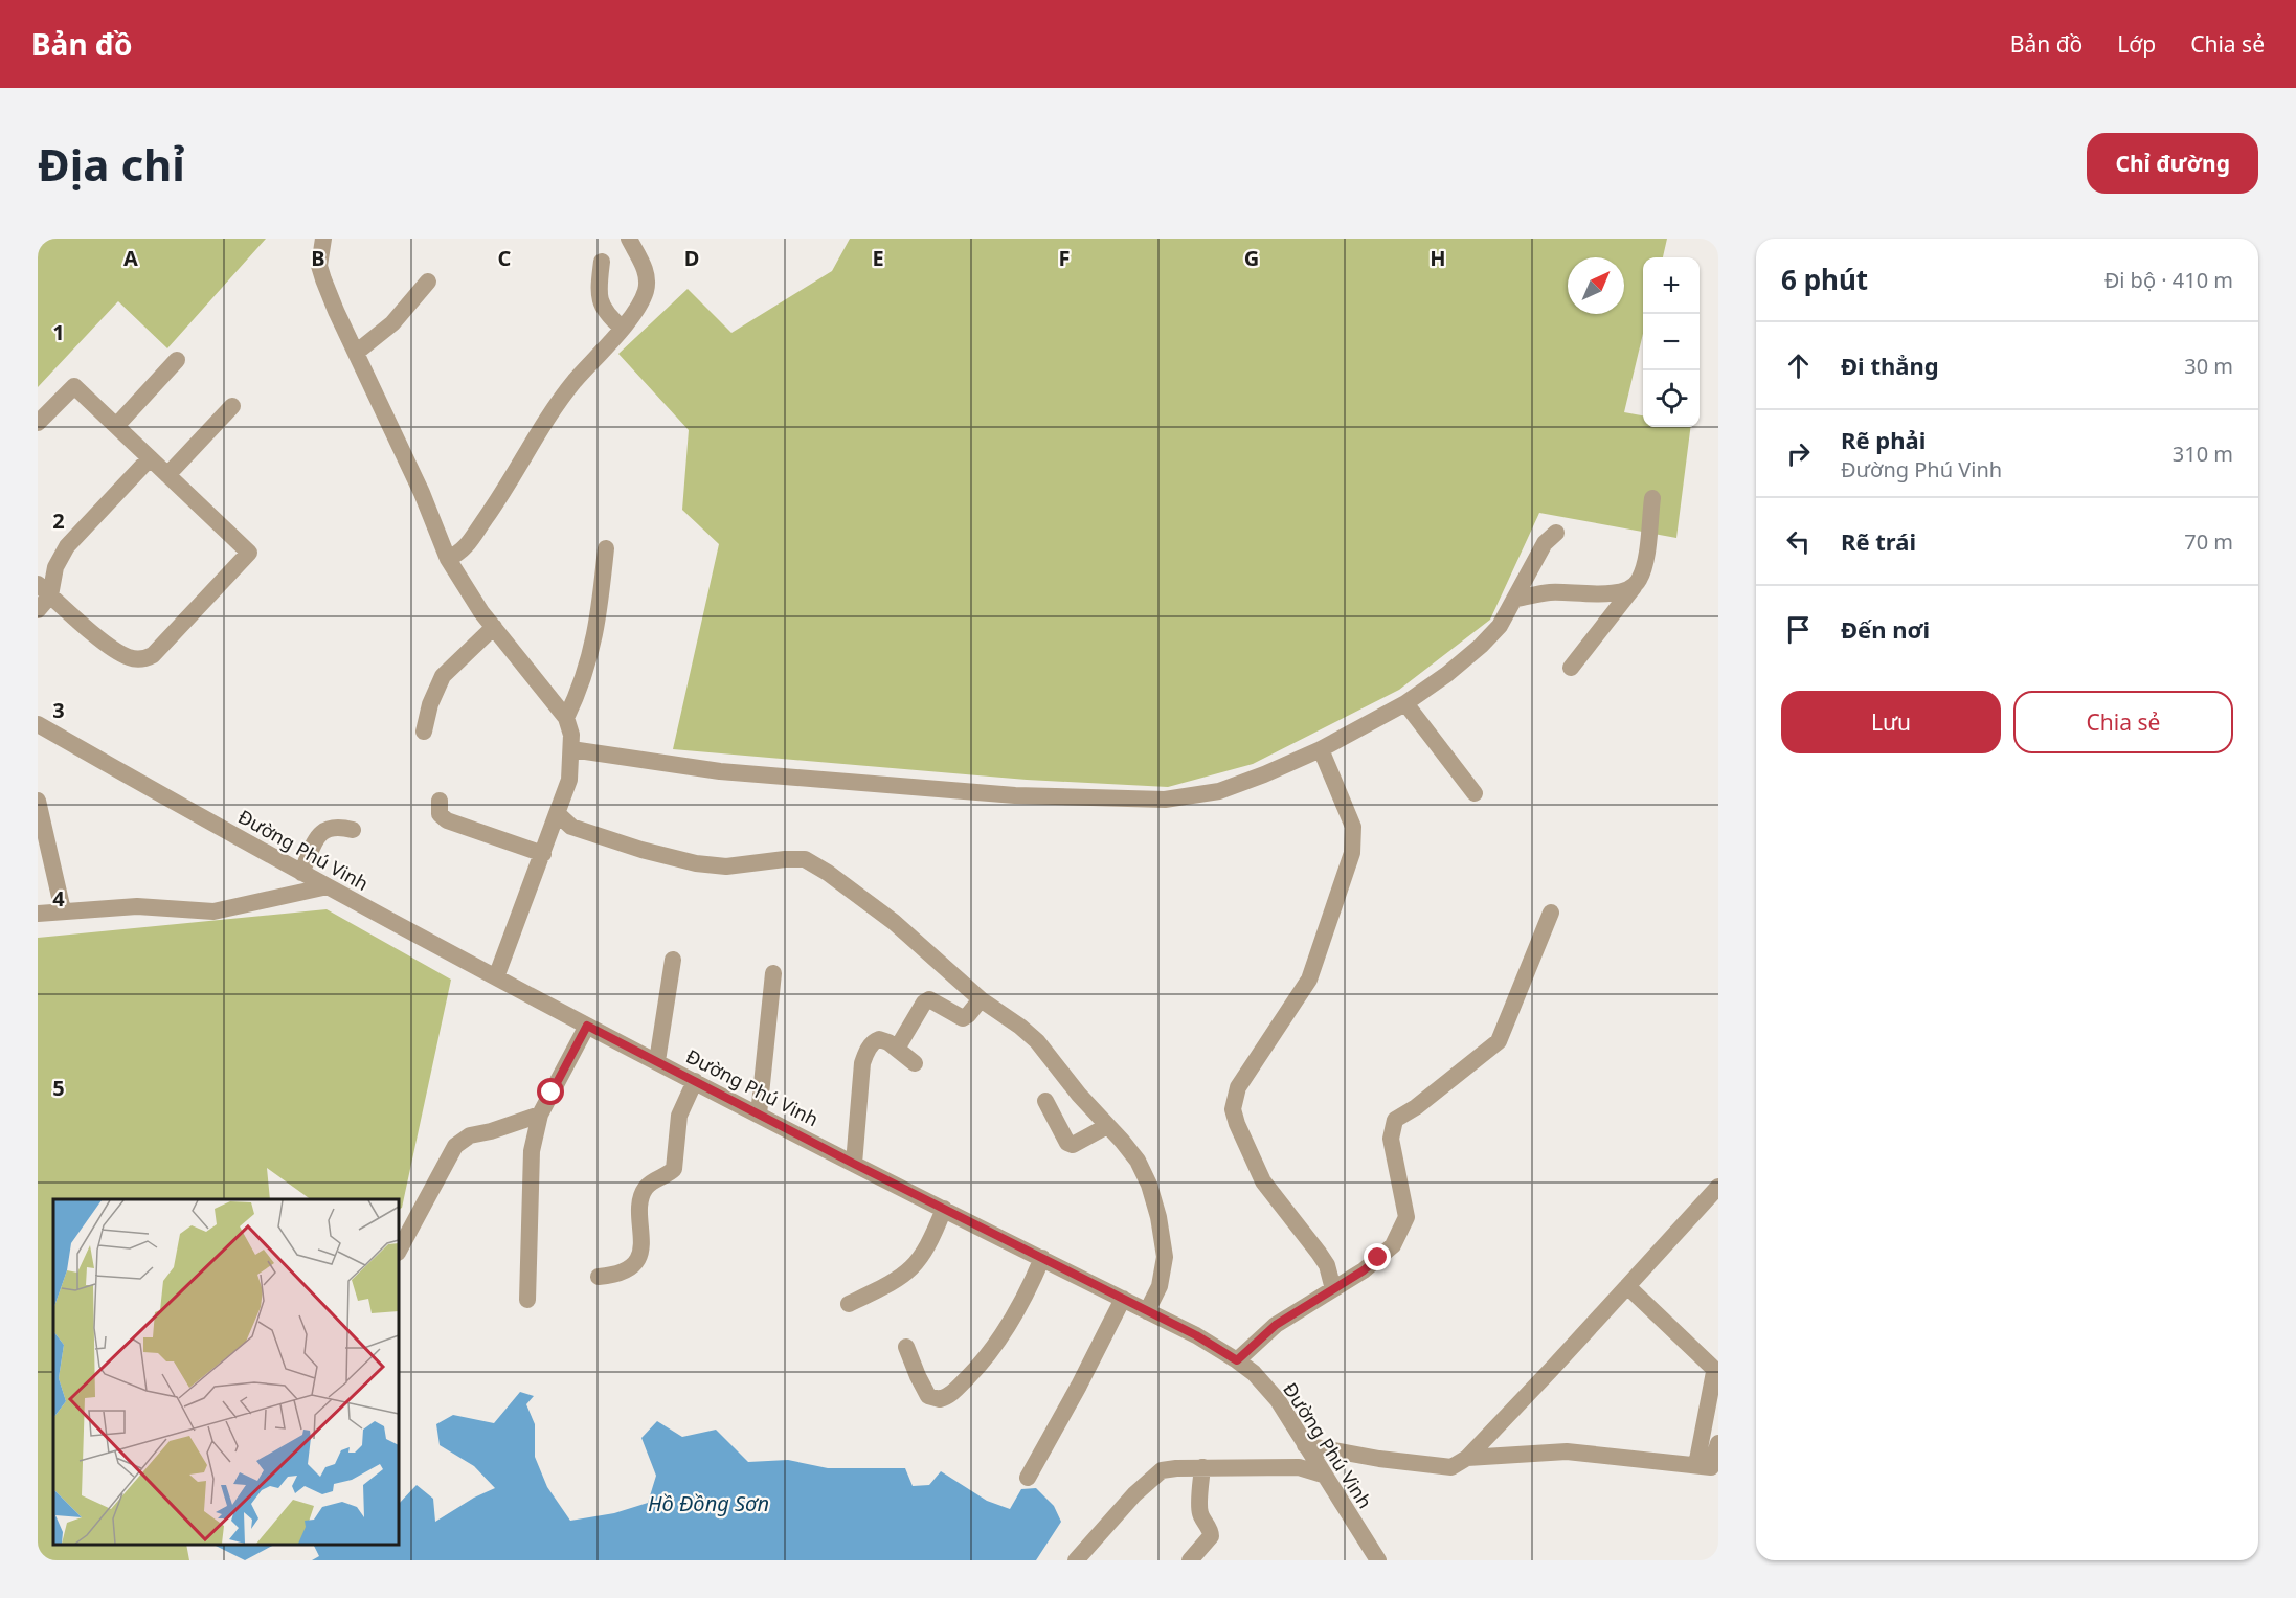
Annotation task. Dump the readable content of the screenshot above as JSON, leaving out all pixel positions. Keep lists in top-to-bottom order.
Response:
{
  "streets": {
    "street": ["Đường Phú Vinh"]
  },
  "water": ["Hồ Đồng Sơn"],
  "north": "top right",
  "page": {
    "header": "Bản đồ",
    "nav": ["Bản đồ", "Lớp", "Chia sẻ"],
    "buttons": [
      "Chỉ đường",
      ["Lưu", "Chia sẻ"]
    ],
    "title": "Địa chỉ",
    "heading": ["6 phút", "Đi bộ · 410 m"],
    "map_buttons": ["+", "−"],
    "list": [
      ["Đi thẳng", "30 m"],
      ["Rẽ phải", "Đường Phú Vinh", "310 m"],
      ["Rẽ trái", "70 m"],
      "Đến nơi"
    ]
  },
  "grid": {
    "columns": [
      "A",
      "B",
      "C",
      "D",
      "E",
      "F",
      "G",
      "H"
    ],
    "rows": [
      "1",
      "2",
      "3",
      "4",
      "5"
    ]
  }
}
